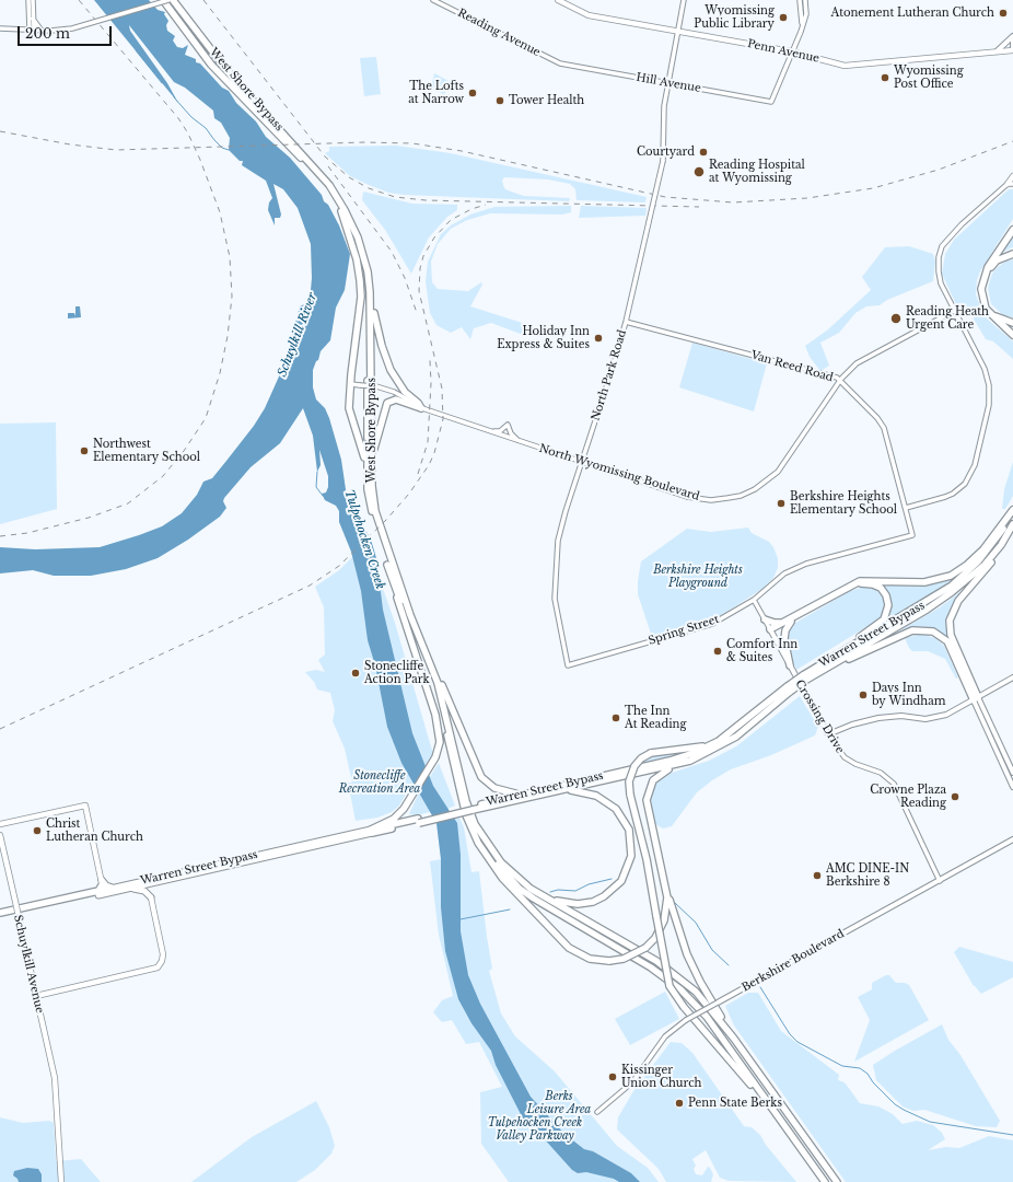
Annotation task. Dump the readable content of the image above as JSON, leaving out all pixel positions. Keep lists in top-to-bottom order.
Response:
{
  "streets": {
    "highway": ["West Shore Bypass", "Warren Street Bypass"],
    "main road": [
      "Penn Avenue",
      "Crossing Drive",
      "Berkshire Boulevard",
      "Schuylkill Avenue"
    ],
    "street": [
      "Reading Avenue",
      "Hill Avenue",
      "Van Reed Road",
      "North Park Road",
      "North Wyomissing Boulevard",
      "Spring Street"
    ]
  },
  "crossings": [
    ["Reading Avenue", "Hill Avenue"],
    ["Penn Avenue", "Hill Avenue"],
    ["Penn Avenue", "North Park Road"],
    ["Hill Avenue", "North Park Road"],
    ["Van Reed Road", "North Park Road"],
    ["Van Reed Road", "North Wyomissing Boulevard"],
    ["Van Reed Road", "Spring Street"],
    ["North Park Road", "North Wyomissing Boulevard"],
    ["North Park Road", "Spring Street"],
    ["Spring Street", "Crossing Drive"],
    ["Crossing Drive", "Berkshire Boulevard"]
  ],
  "water": ["Schuylkill River", "Tulpehocken Creek"],
  "parks": [
    "Berkshire Heights Playground",
    "Stonecliffe Recreation Area",
    "Berks Leisure Area",
    "Tulpehocken Creek Valley Parkway"
  ],
  "places": [
    "Atonement Lutheran Church",
    "Wyomissing Public Library",
    "Wyomissing Post Office",
    "The Lofts at Narrow",
    "Tower Health",
    "Courtyard",
    "Reading Hospital at Wyomissing",
    "Reading Heath Urgent Care",
    "Holiday Inn Express & Suites",
    "Northwest Elementary School",
    "Berkshire Heights Elementary School",
    "Comfort Inn & Suites",
    "Stonecliffe Action Park",
    "Days Inn by Windham",
    "The Inn At Reading",
    "Crowne Plaza Reading",
    "Christ Lutheran Church",
    "AMC DINE-IN Berkshire 8",
    "Kissinger Union Church",
    "Penn State Berks"
  ],
  "scale_bar": "200 m"
}
